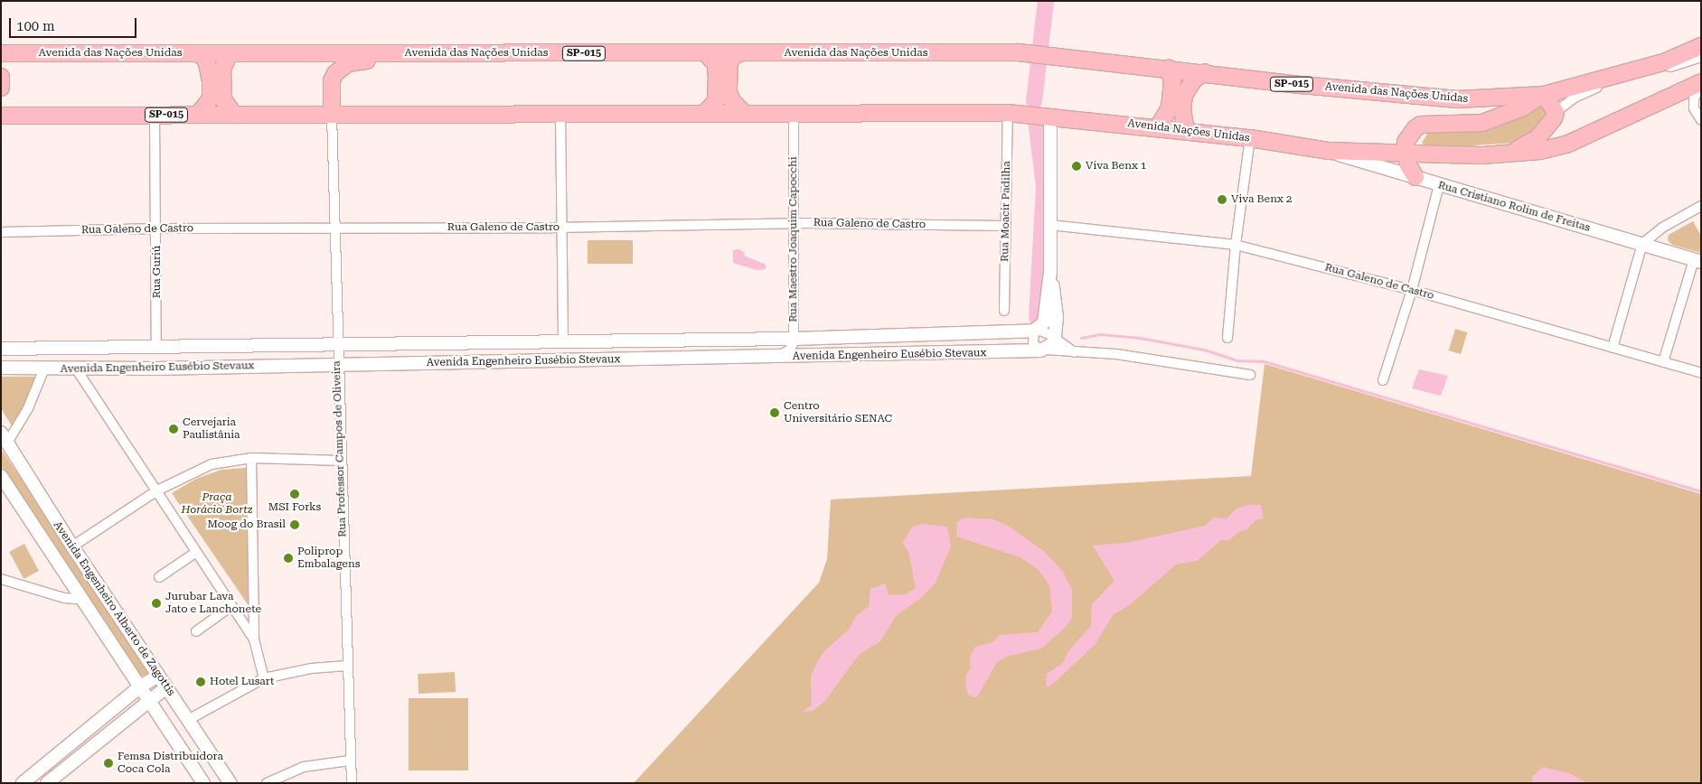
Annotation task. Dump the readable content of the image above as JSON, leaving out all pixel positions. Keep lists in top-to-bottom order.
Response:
{
  "streets": {
    "highway": ["Avenida das Nações Unidas", "SP-015", "Avenida Nações Unidas"],
    "main road": ["Rua Cristiano Rolim de Freitas", "Avenida Engenheiro Eusébio Stevaux", "Avenida Engenheiro Alberto de Zagottis"],
    "street": [
      "Rua Moacir Padilha",
      "Rua Galeno de Castro",
      "Rua Maestro Joaquim Capocchi",
      "Rua Guriú",
      "Rua Professor Campos de Oliveira"
    ]
  },
  "crossings": [
    ["SP-015", "Avenida Nações Unidas"],
    ["SP-015", "Rua Cristiano Rolim de Freitas"],
    ["SP-015", "Rua Moacir Padilha"],
    ["SP-015", "Rua Maestro Joaquim Capocchi"],
    ["SP-015", "Rua Guriú"],
    ["SP-015", "Rua Professor Campos de Oliveira"],
    ["Avenida Nações Unidas", "Rua Cristiano Rolim de Freitas"],
    ["Rua Moacir Padilha", "Rua Galeno de Castro"],
    ["Rua Galeno de Castro", "Rua Maestro Joaquim Capocchi"],
    ["Rua Galeno de Castro", "Rua Guriú"],
    ["Rua Galeno de Castro", "Rua Professor Campos de Oliveira"],
    ["Rua Maestro Joaquim Capocchi", "Avenida Engenheiro Eusébio Stevaux"],
    ["Rua Guriú", "Avenida Engenheiro Eusébio Stevaux"],
    ["Avenida Engenheiro Eusébio Stevaux", "Rua Professor Campos de Oliveira"]
  ],
  "parks": ["Praça Horácio Bortz"],
  "places": [
    "Viva Benx 1",
    "Viva Benx 2",
    "Centro Universitário SENAC",
    "Cervejaria Paulistânia",
    "MSI Forks",
    "Moog do Brasil",
    "Poliprop Embalagens",
    "Jurubar Lava Jato e Lanchonete",
    "Hotel Lusart",
    "Femsa Distribuidora Coca Cola"
  ],
  "scale_bar": "100 m"
}
